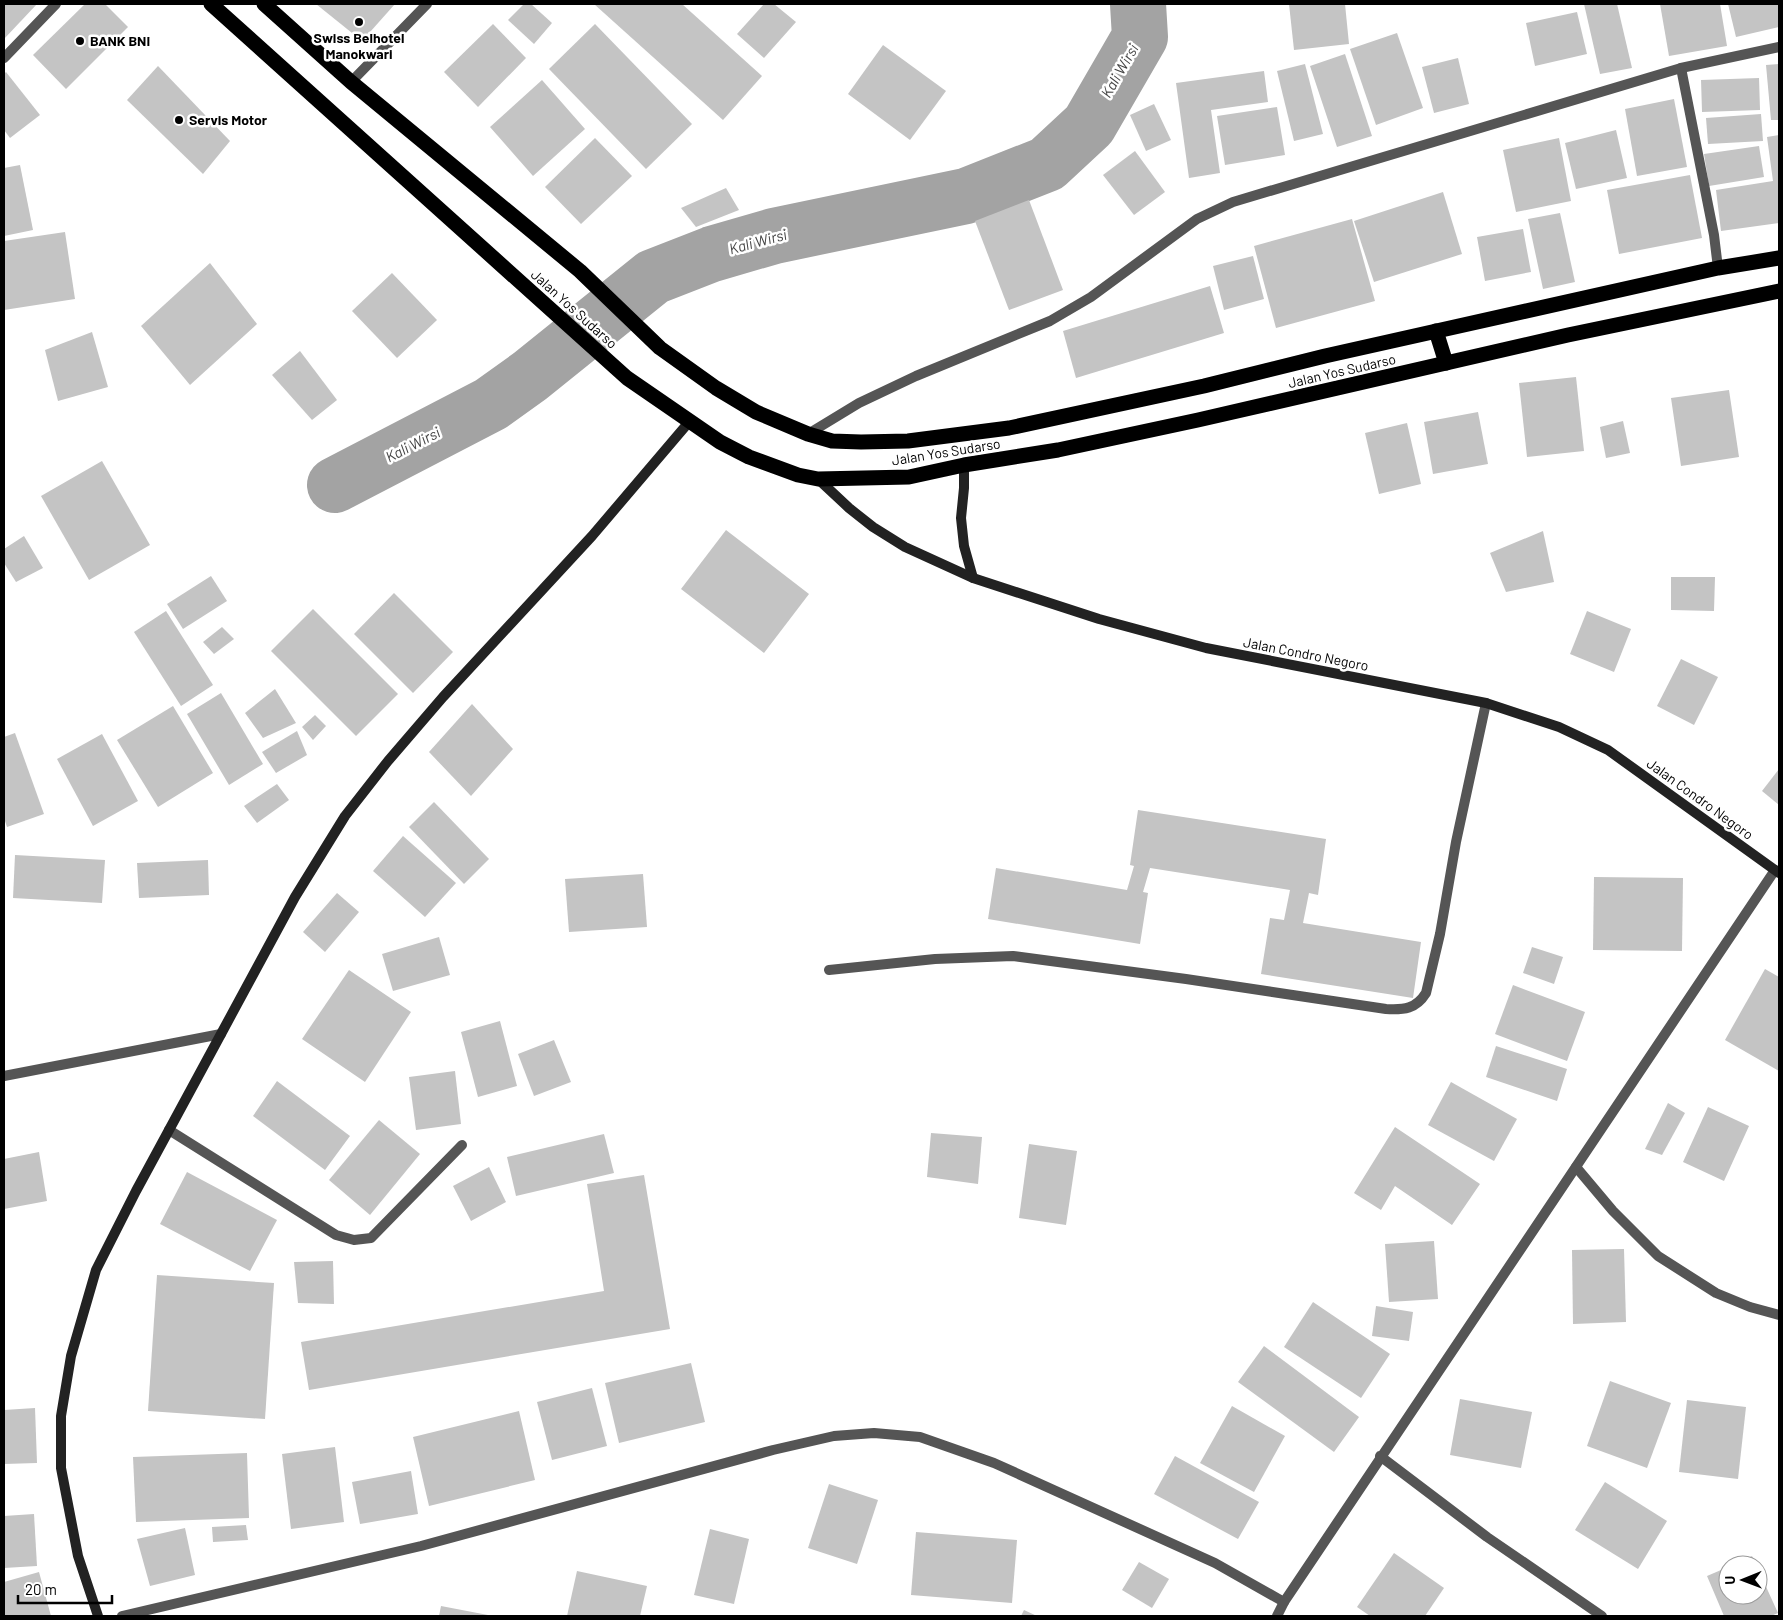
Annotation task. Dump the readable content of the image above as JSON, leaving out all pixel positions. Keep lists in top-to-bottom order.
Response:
{
  "streets": {
    "highway": ["Jalan Yos Sudarso"],
    "street": ["Jalan Condro Negoro"]
  },
  "crossings": [
    ["Jalan Yos Sudarso", "Jalan Condro Negoro"]
  ],
  "water": ["Kali Wirsi"],
  "places": ["Swiss Belhotel Manokwari", "BANK BNI", "Servis Motor"],
  "scale_bar": "20 m",
  "north": "left"
}
